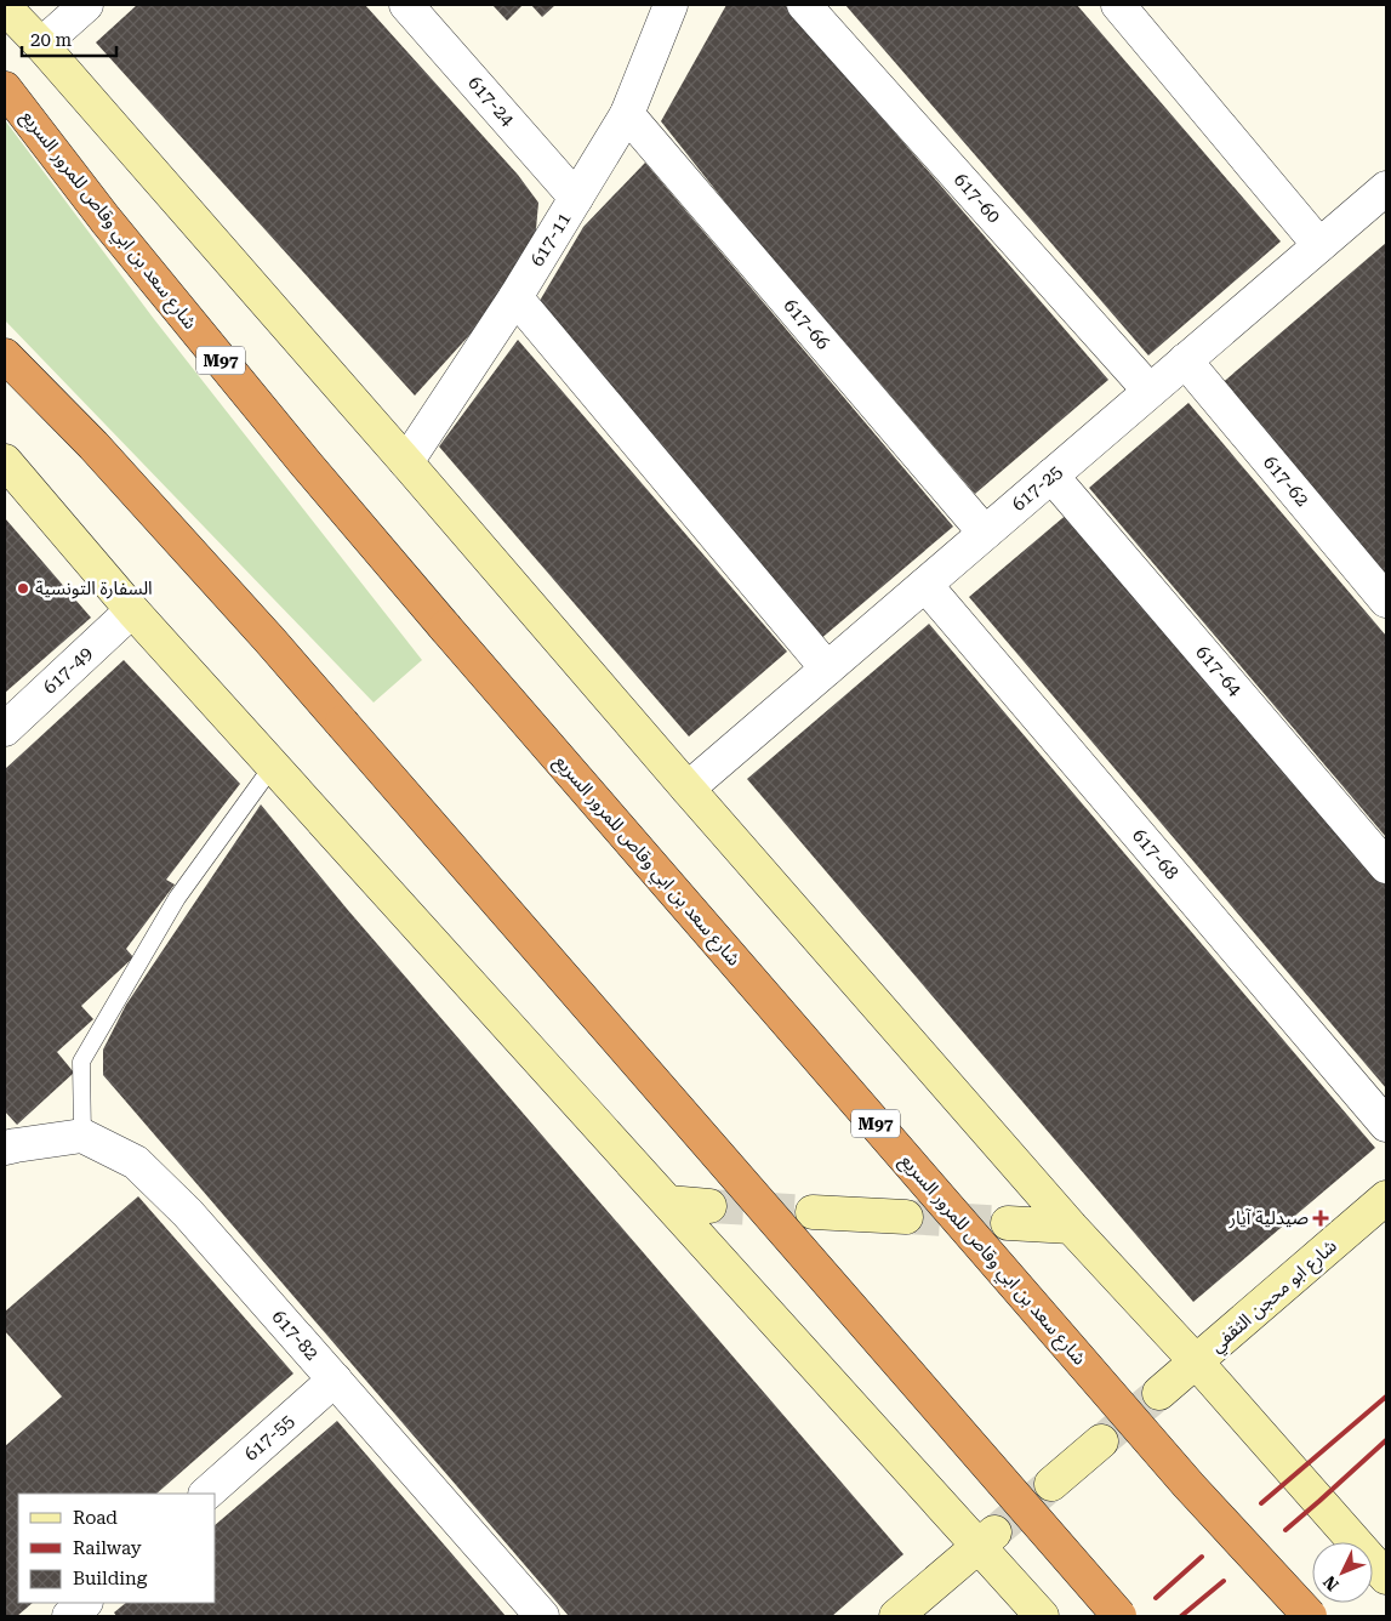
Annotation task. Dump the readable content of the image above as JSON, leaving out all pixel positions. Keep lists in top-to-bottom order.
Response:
{
  "streets": {
    "highway": ["شارع سعد بن ابي وقاص للمرور السريع", "M97"],
    "street": [
      "617-24",
      "617-60",
      "617-11",
      "617-66",
      "617-62",
      "617-25",
      "617-49",
      "617-64",
      "617-68",
      "شارع ابو محجن الثقفي",
      "617-82",
      "617-55"
    ]
  },
  "crossings": [
    ["617-24", "617-11"],
    ["617-60", "617-25"],
    ["617-11", "617-66"],
    ["617-66", "617-25"],
    ["617-62", "617-25"],
    ["617-25", "617-64"],
    ["617-25", "617-68"],
    ["617-82", "617-55"]
  ],
  "places": {
    "other": ["السفارة التونسية"],
    "health": ["صيدلية آيار"]
  },
  "legend": ["Road", "Railway", "Building"],
  "scale_bar": "20 m",
  "north": "bottom left"
}
